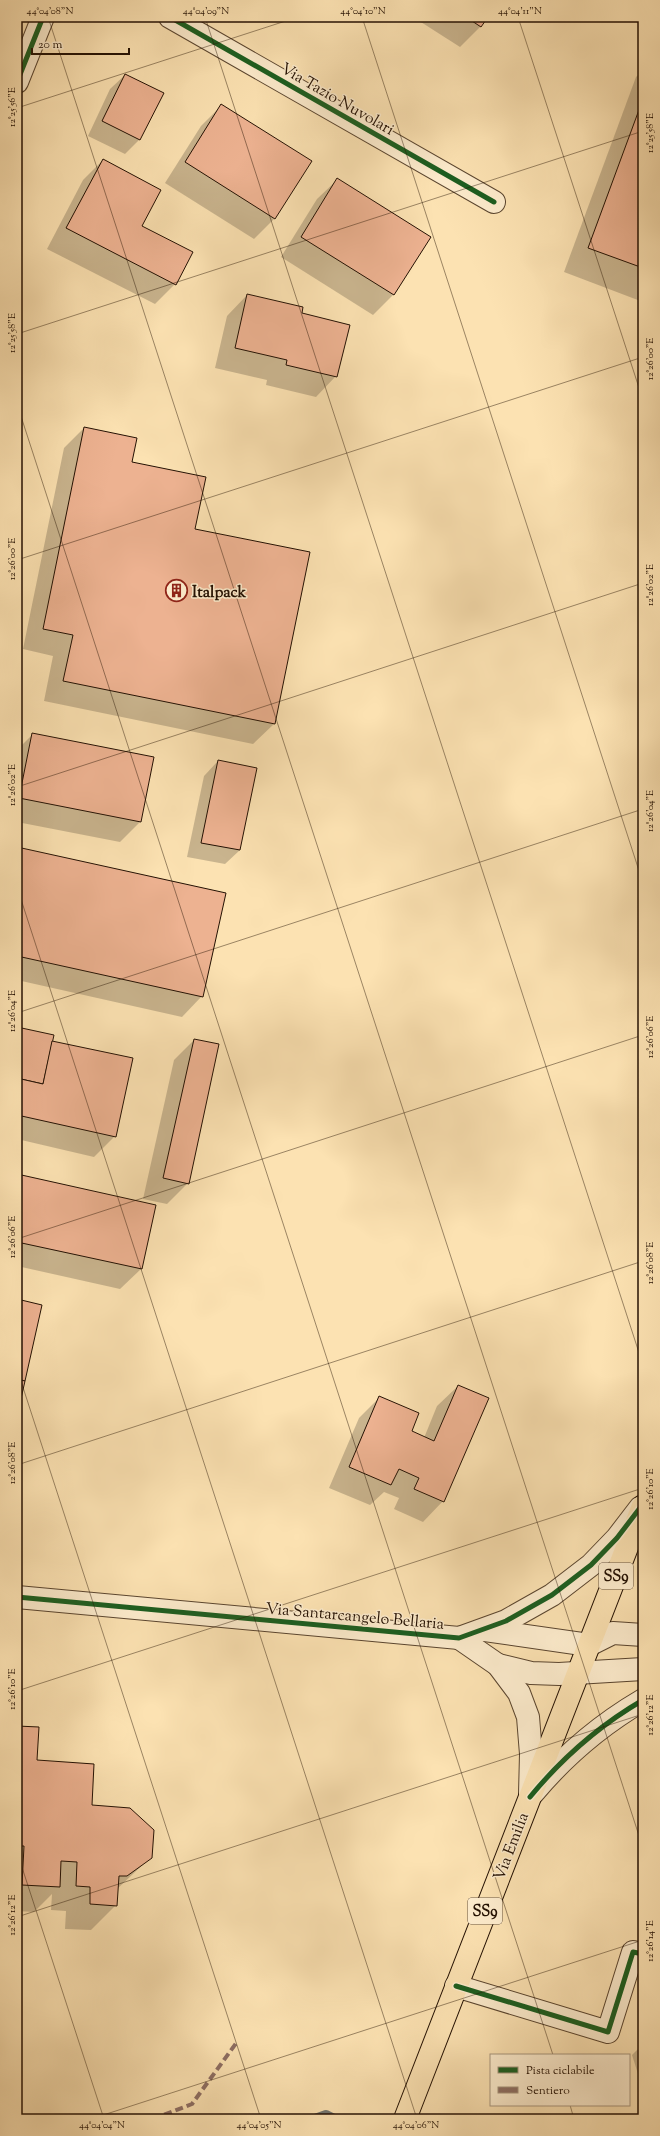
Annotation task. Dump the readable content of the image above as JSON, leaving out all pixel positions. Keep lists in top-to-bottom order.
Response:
{
  "streets": {
    "main road": ["SS9", "Via Emilia"],
    "street": ["Via Tazio Nuvolari", "Via Santarcangelo Bellaria"]
  },
  "crossings": [
    ["Via Santarcangelo Bellaria", "Via Emilia"]
  ],
  "places": {
    "building": ["Italpack"]
  },
  "legend": ["Pista ciclabile", "Sentiero"],
  "scale_bar": "20 m",
  "coordinates": [
    "44°04'08\"N",
    "44°04'09\"N",
    "44°04'10\"N",
    "44°04'11\"N",
    "12°25'56\"E",
    "12°25'58\"E",
    "12°26'00\"E",
    "12°26'02\"E",
    "12°26'04\"E",
    "12°26'06\"E",
    "12°26'08\"E",
    "12°26'10\"E",
    "12°26'12\"E",
    "12°26'14\"E",
    "44°04'04\"N",
    "44°04'05\"N",
    "44°04'06\"N"
  ]
}
